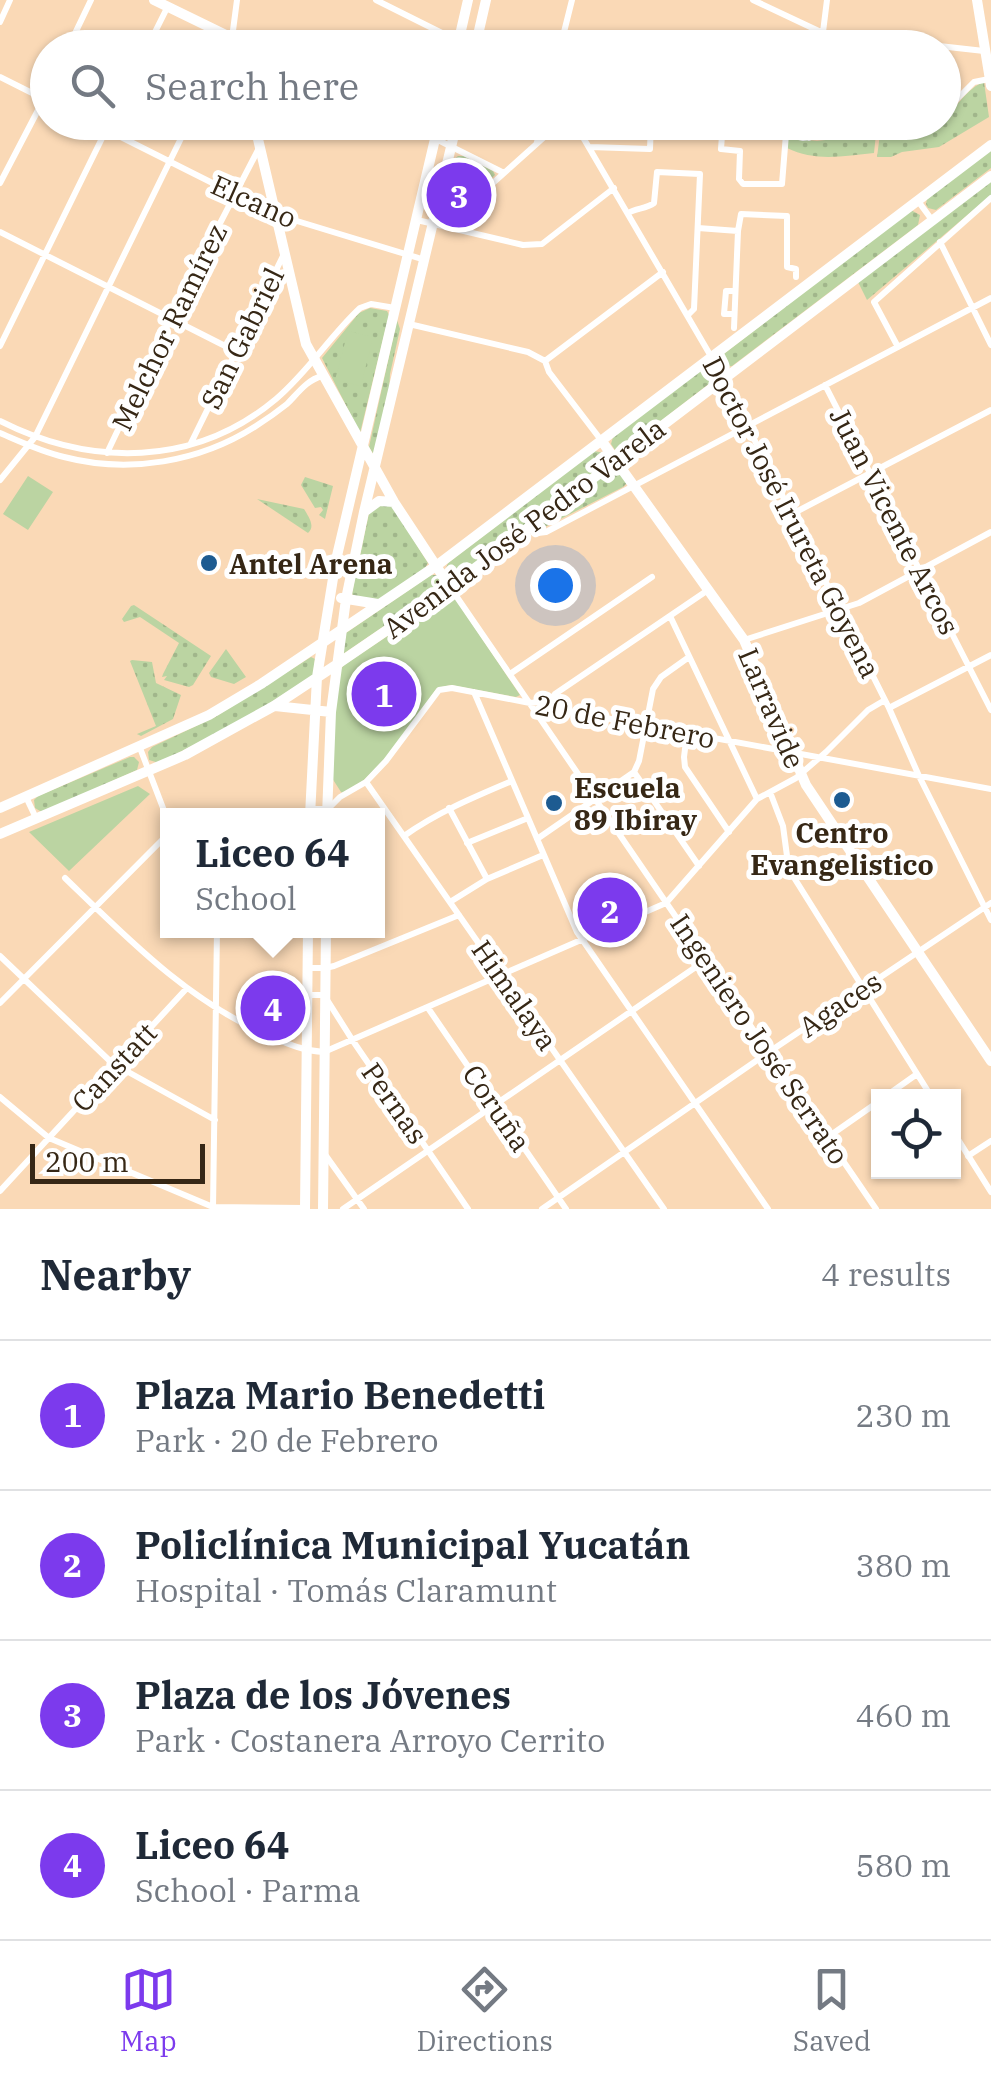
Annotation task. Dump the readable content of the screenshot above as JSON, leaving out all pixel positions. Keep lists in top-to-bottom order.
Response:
{
  "streets": {
    "street": [
      "Elcano",
      "Melchor Ramírez",
      "San Gabriel",
      "Doctor José Irureta Goyena",
      "Juan Vicente Arcos",
      "Avenida José Pedro Varela",
      "Larravide",
      "20 de Febrero",
      "Himalaya",
      "Agaces",
      "Ingeniero José Serrato",
      "Canstatt",
      "Pernas",
      "Coruña"
    ]
  },
  "crossings": [
    ["Elcano", "Melchor Ramírez"],
    ["Elcano", "Ingeniero José Serrato"],
    ["Melchor Ramírez", "Ingeniero José Serrato"],
    ["San Gabriel", "Ingeniero José Serrato"],
    ["Doctor José Irureta Goyena", "Avenida José Pedro Varela"],
    ["Doctor José Irureta Goyena", "20 de Febrero"],
    ["Doctor José Irureta Goyena", "Agaces"],
    ["Avenida José Pedro Varela", "Larravide"],
    ["Avenida José Pedro Varela", "Ingeniero José Serrato"],
    ["Larravide", "20 de Febrero"],
    ["Larravide", "Agaces"],
    ["20 de Febrero", "Himalaya"],
    ["20 de Febrero", "Ingeniero José Serrato"],
    ["Himalaya", "Agaces"],
    ["Agaces", "Ingeniero José Serrato"],
    ["Agaces", "Coruña"]
  ],
  "places": ["Antel Arena", "Centro Evangelistico", "Escuela 89 Ibiray"],
  "scale_bar": "200 m",
  "page": {
    "search": "Search here",
    "pins": [
      "3",
      "1",
      "2",
      "4"
    ],
    "popup": ["Liceo 64", "School"],
    "scale": "200 m",
    "heading": ["Nearby", "4 results"],
    "list": [
      {
        "mark": "1",
        "name": "Plaza Mario Benedetti",
        "note": "Park · 20 de Febrero",
        "value": "230 m"
      },
      {
        "mark": "2",
        "name": "Policlínica Municipal Yucatán",
        "note": "Hospital · Tomás Claramunt",
        "value": "380 m"
      },
      {
        "mark": "3",
        "name": "Plaza de los Jóvenes",
        "note": "Park · Costanera Arroyo Cerrito",
        "value": "460 m"
      },
      {
        "mark": "4",
        "name": "Liceo 64",
        "note": "School · Parma",
        "value": "580 m"
      }
    ],
    "nav": ["Map", "Directions", "Saved"]
  }
}
